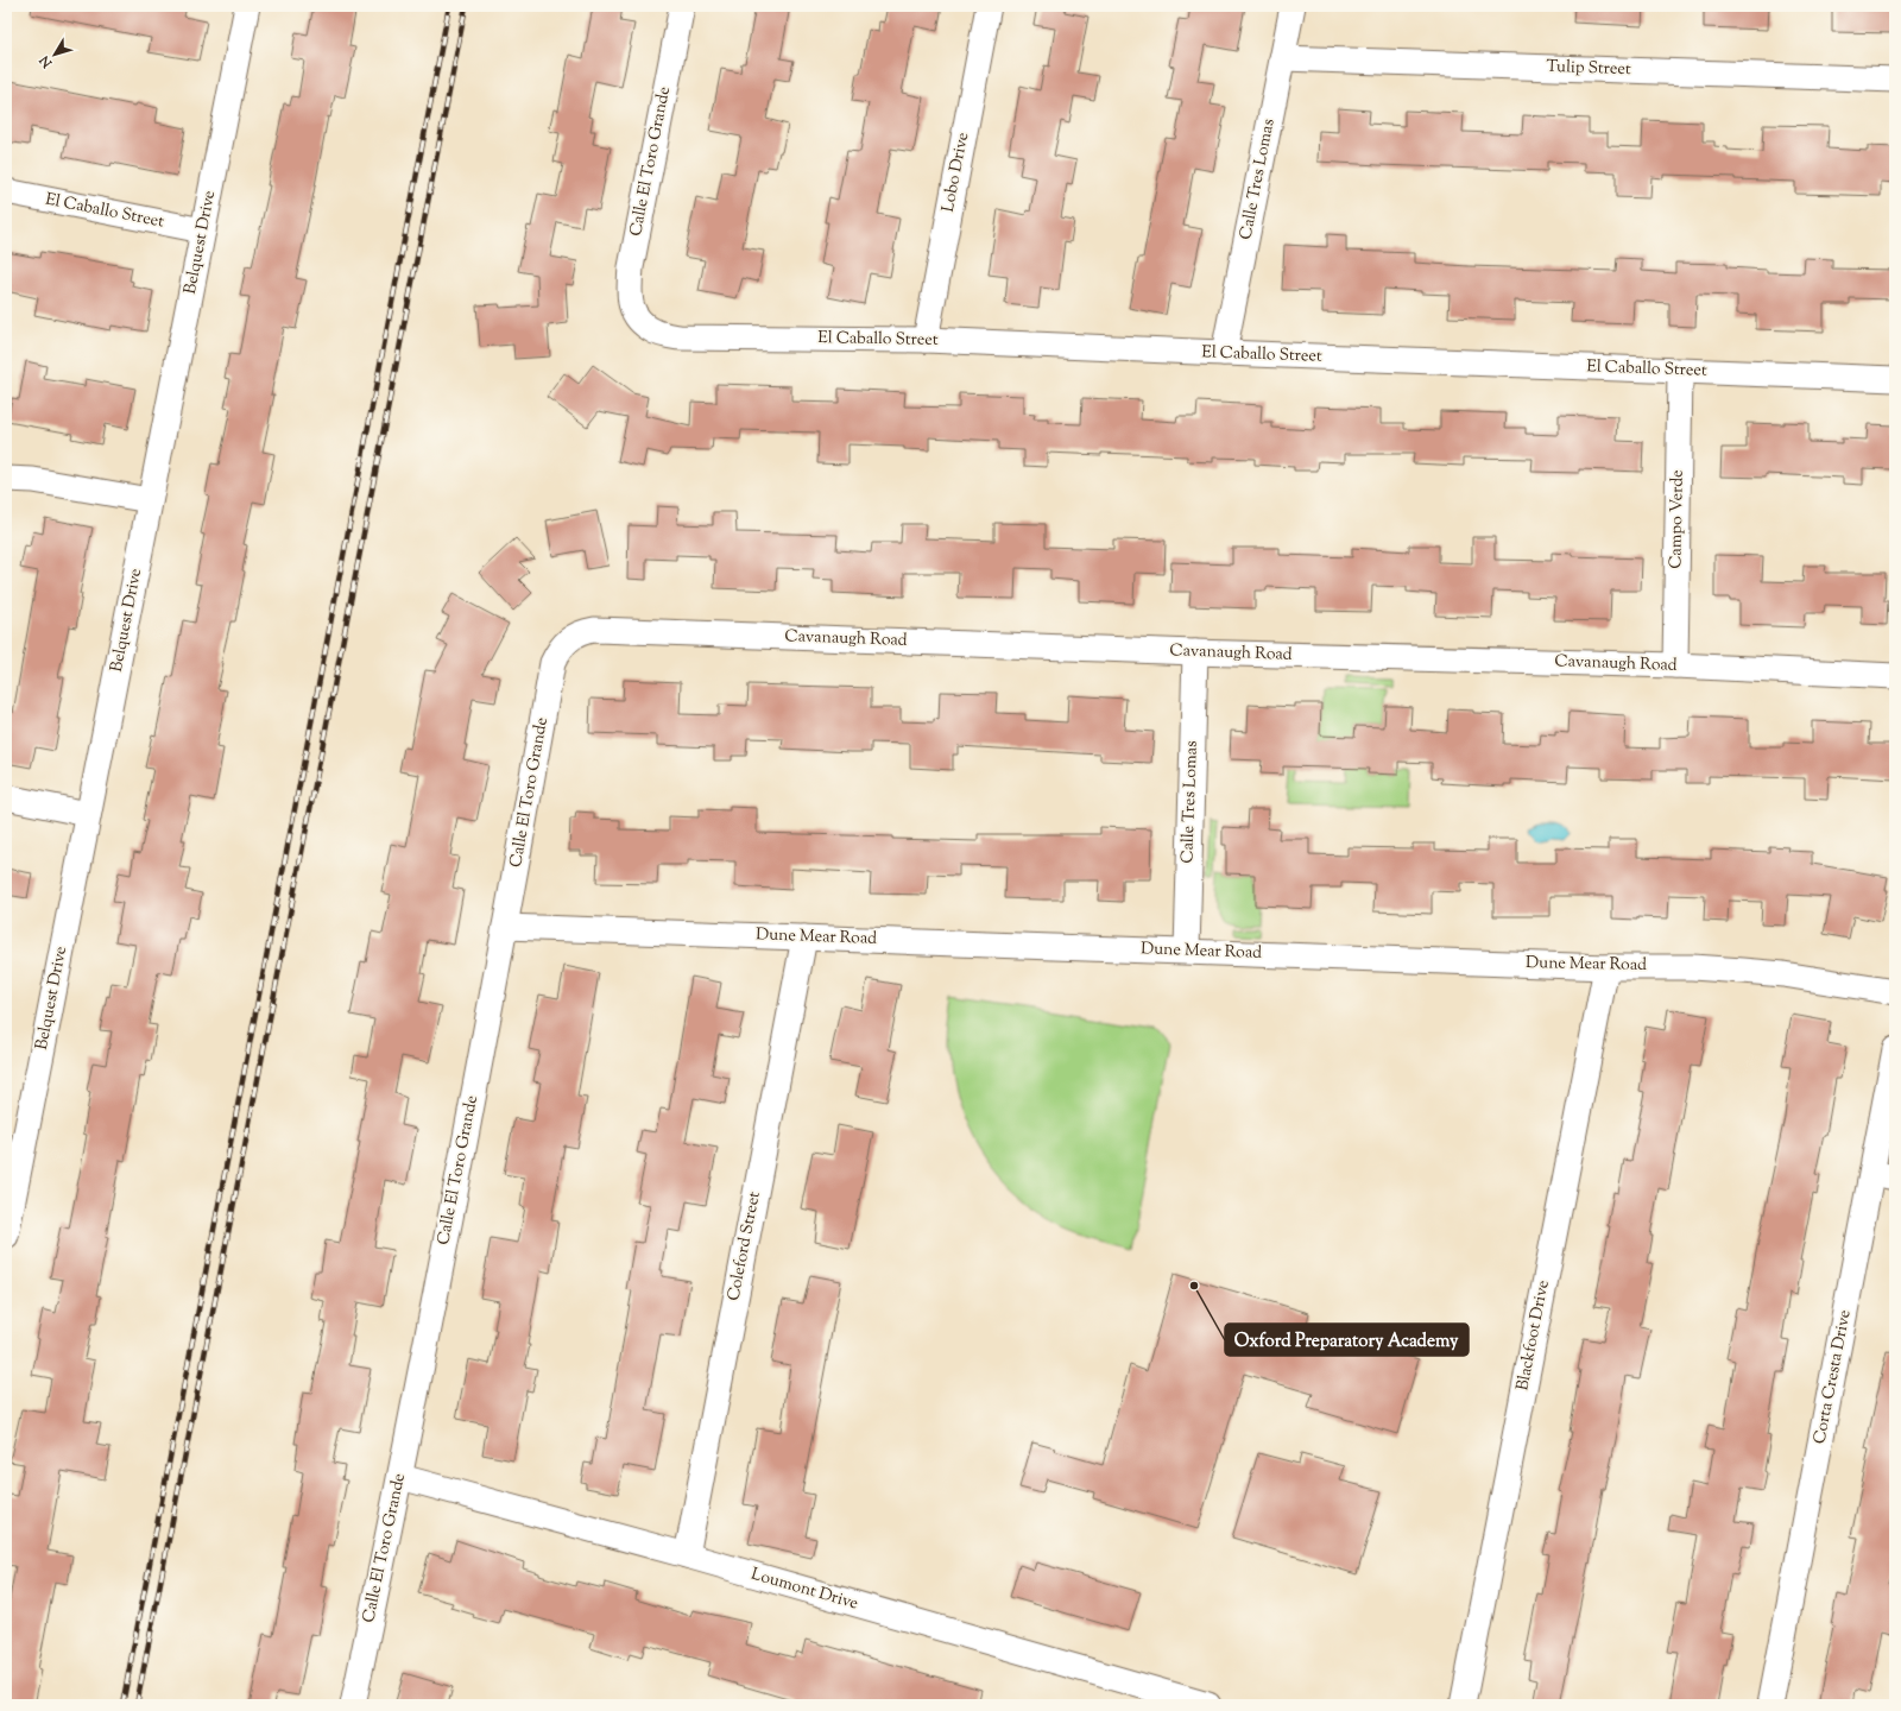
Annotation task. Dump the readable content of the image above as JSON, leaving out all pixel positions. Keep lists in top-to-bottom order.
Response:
{
  "streets": {
    "street": [
      "Tulip Street",
      "Calle El Toro Grande",
      "Lobo Drive",
      "Calle Tres Lomas",
      "El Caballo Street",
      "Belquest Drive",
      "Campo Verde",
      "Cavanaugh Road",
      "Dune Mear Road",
      "Coleford Street",
      "Blackfoot Drive",
      "Corta Cresta Drive",
      "Loumont Drive"
    ]
  },
  "crossings": [
    ["Tulip Street", "Calle Tres Lomas"],
    ["Calle El Toro Grande", "El Caballo Street"],
    ["Calle El Toro Grande", "Cavanaugh Road"],
    ["Calle El Toro Grande", "Dune Mear Road"],
    ["Calle El Toro Grande", "Loumont Drive"],
    ["Lobo Drive", "El Caballo Street"],
    ["Calle Tres Lomas", "El Caballo Street"],
    ["Calle Tres Lomas", "Cavanaugh Road"],
    ["Calle Tres Lomas", "Dune Mear Road"],
    ["El Caballo Street", "Belquest Drive"],
    ["El Caballo Street", "Campo Verde"],
    ["Campo Verde", "Cavanaugh Road"],
    ["Dune Mear Road", "Coleford Street"],
    ["Dune Mear Road", "Blackfoot Drive"],
    ["Coleford Street", "Loumont Drive"]
  ],
  "places": ["Oxford Preparatory Academy"],
  "north": "bottom left"
}
